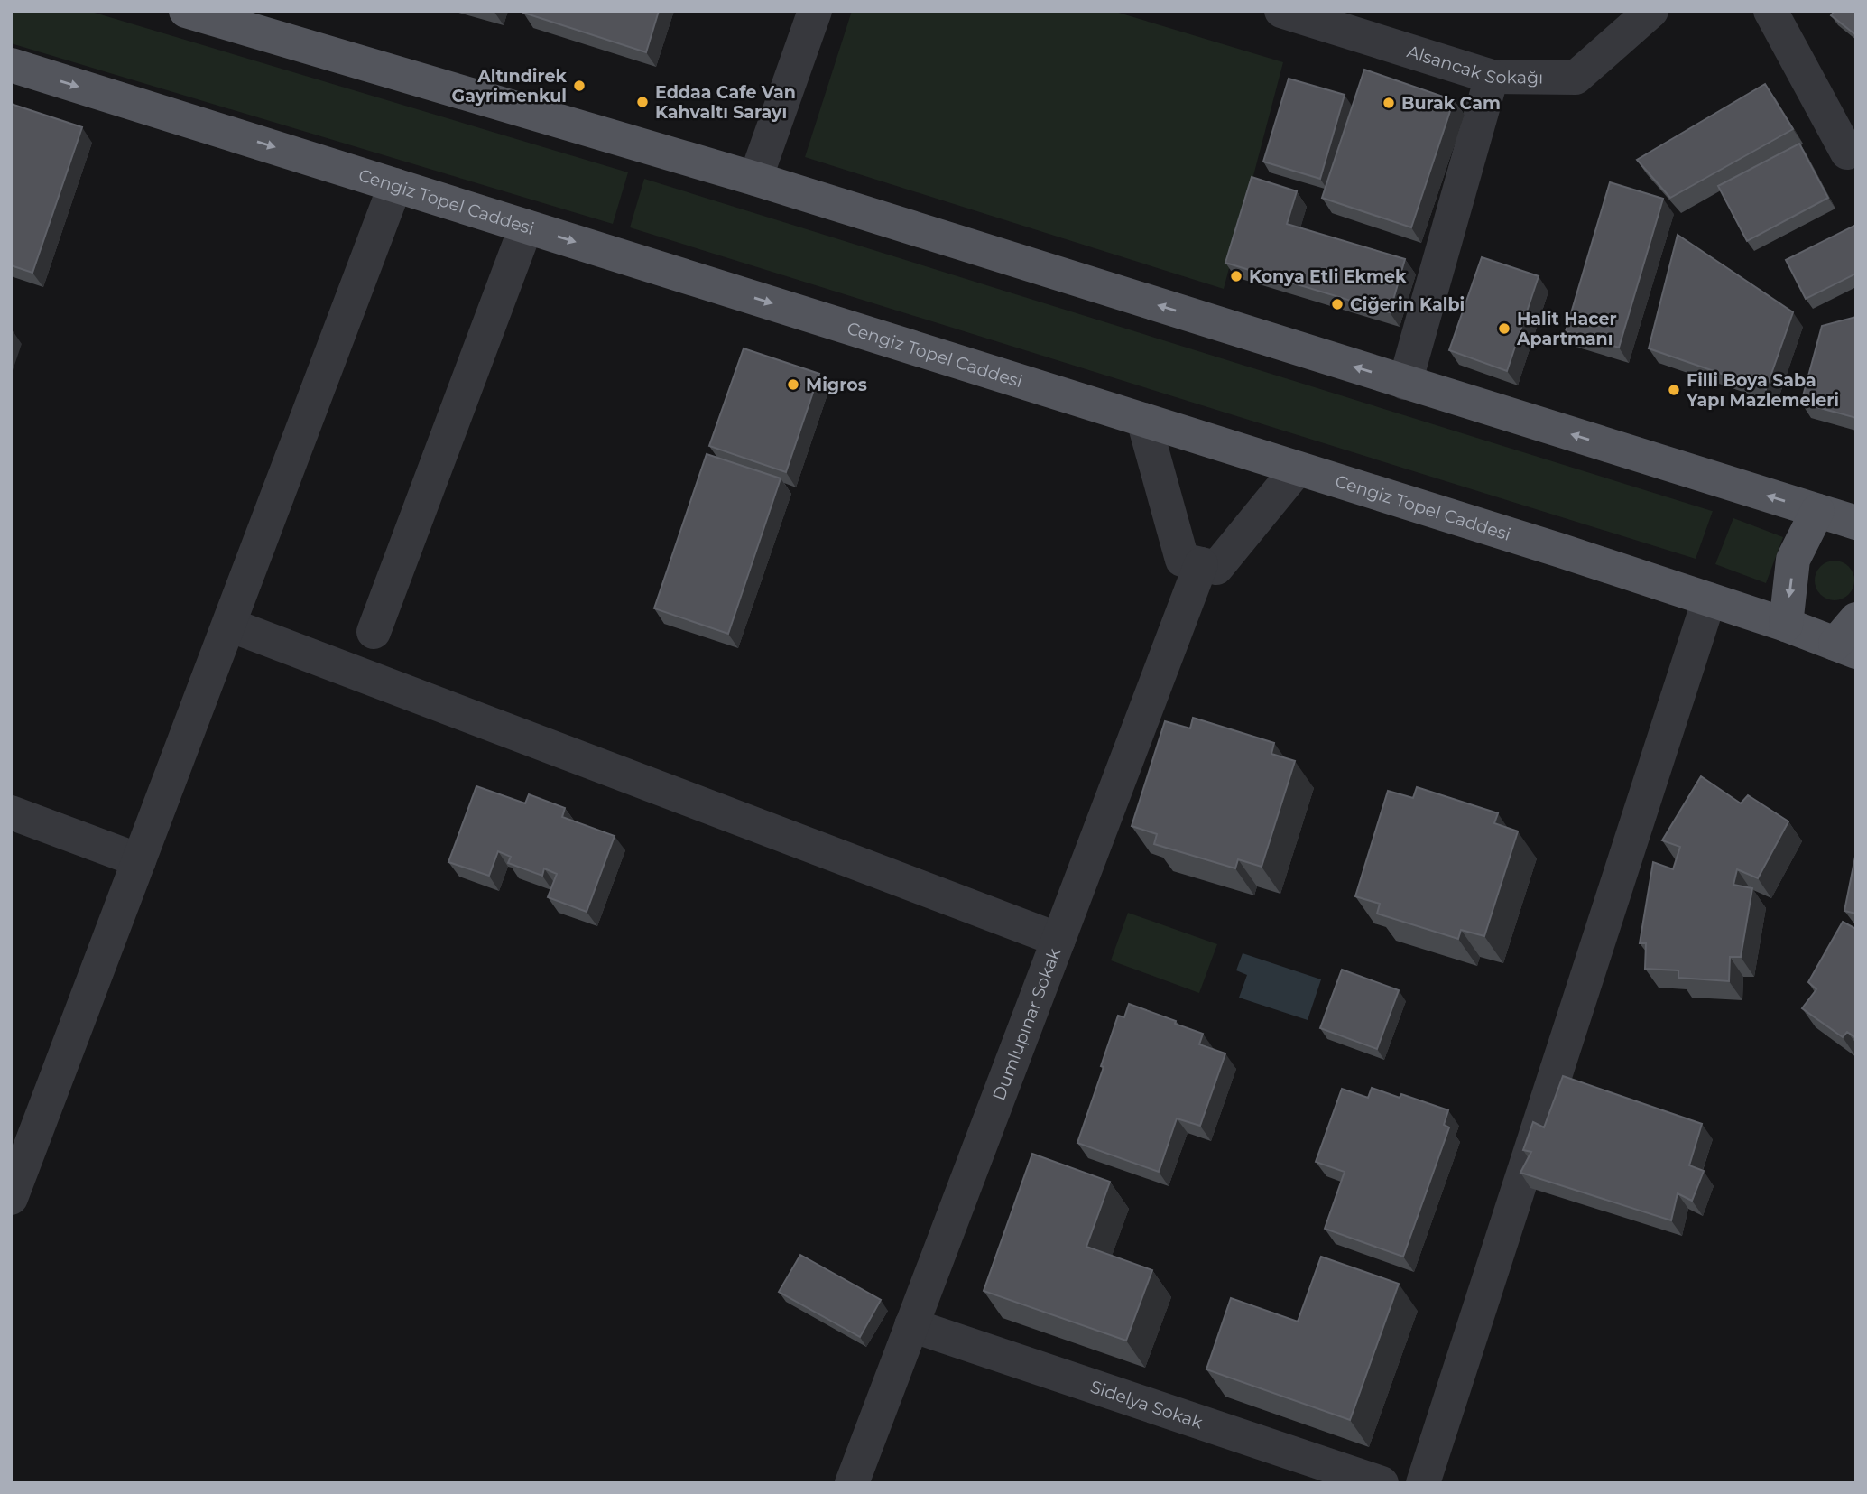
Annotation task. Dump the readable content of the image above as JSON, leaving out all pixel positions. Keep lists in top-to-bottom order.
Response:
{
  "streets": {
    "main road": ["Cengiz Topel Caddesi"],
    "street": ["Alsancak Sokağı", "Dumlupınar Sokak", "Sidelya Sokak"]
  },
  "crossings": [
    ["Dumlupınar Sokak", "Sidelya Sokak"]
  ],
  "places": [
    "Altındirek Gayrimenkul",
    "Eddaa Cafe Van Kahvaltı Sarayı",
    "Burak Cam",
    "Konya Etli Ekmek",
    "Ciğerin Kalbi",
    "Halit Hacer Apartmanı",
    "Migros",
    "Filli Boya Saba Yapı Mazlemeleri"
  ]
}
